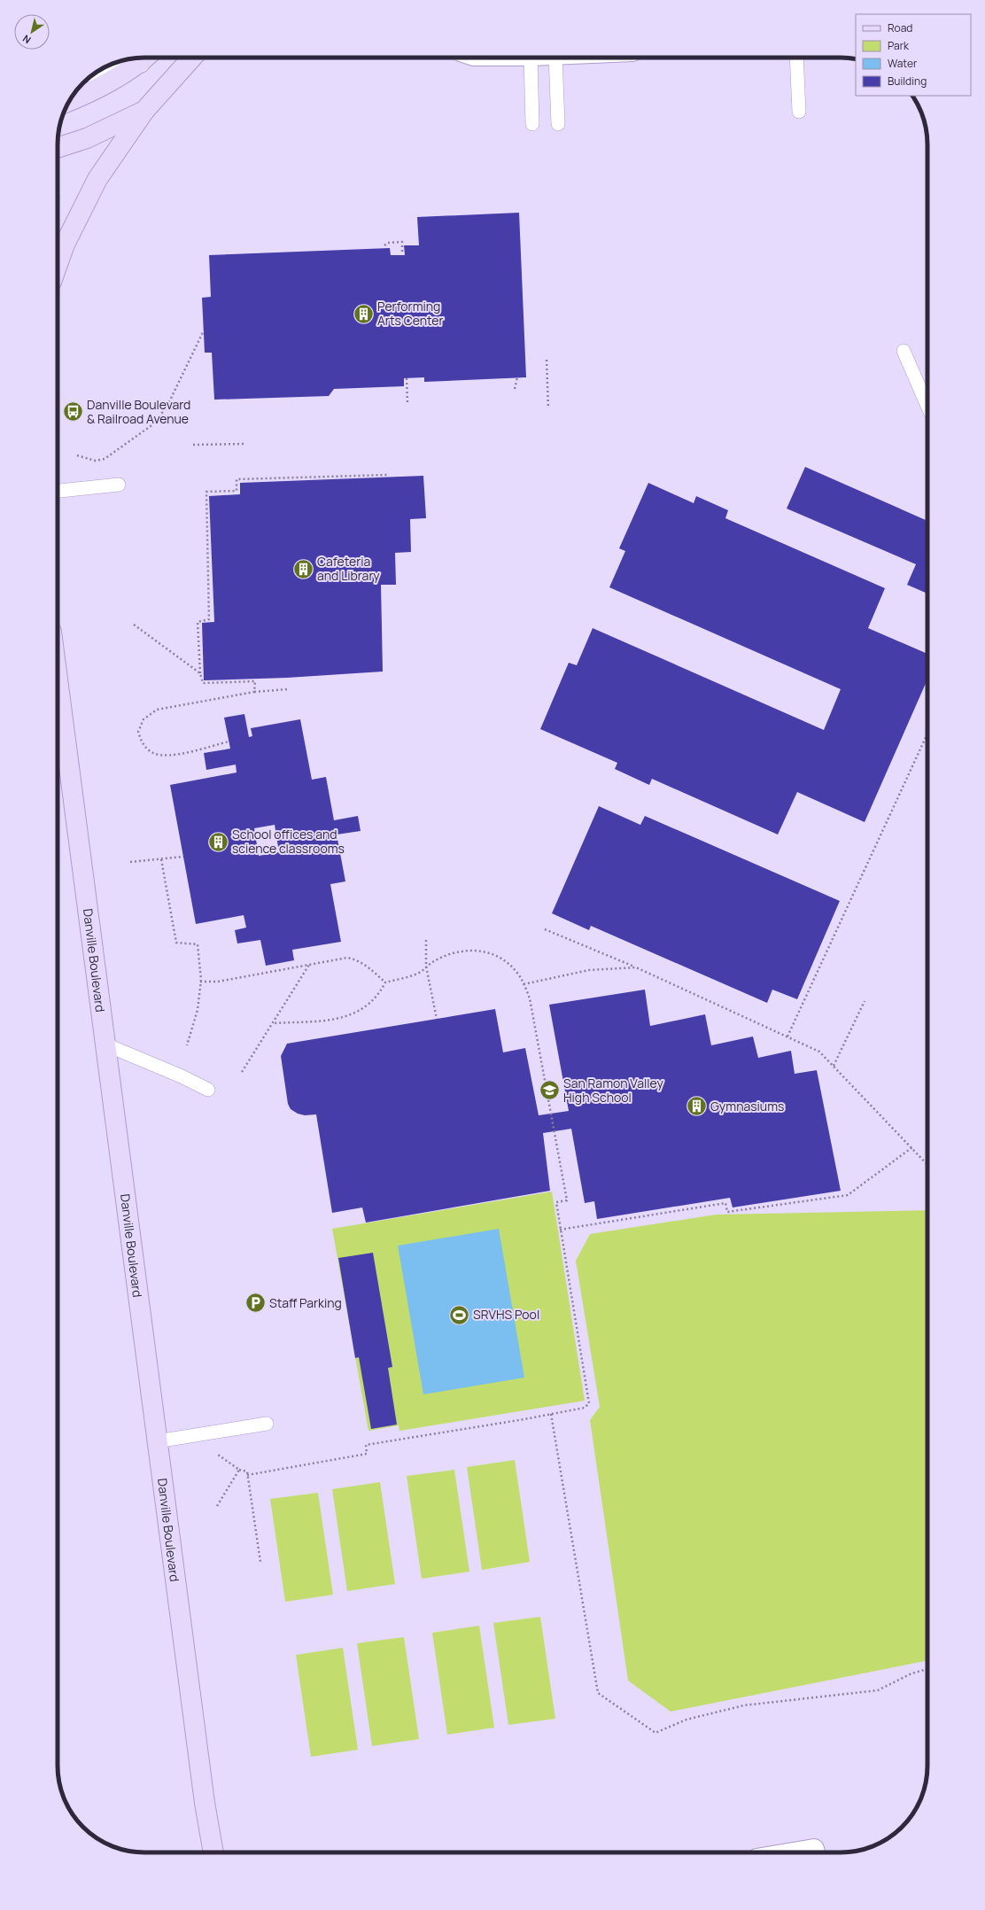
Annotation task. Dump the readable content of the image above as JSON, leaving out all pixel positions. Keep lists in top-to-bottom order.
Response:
{
  "streets": {
    "main road": ["Danville Boulevard"]
  },
  "places": {
    "building": [
      "Performing Arts Center",
      "Cafeteria and Library",
      "School offices and science classrooms",
      "Gymnasiums"
    ],
    "bus stop": ["Danville Boulevard & Railroad Avenue"],
    "school or university": ["San Ramon Valley High School"],
    "parking": ["Staff Parking"],
    "sports": ["SRVHS Pool"]
  },
  "legend": [
    "Road",
    "Park",
    "Water",
    "Building"
  ],
  "north": "bottom left"
}
